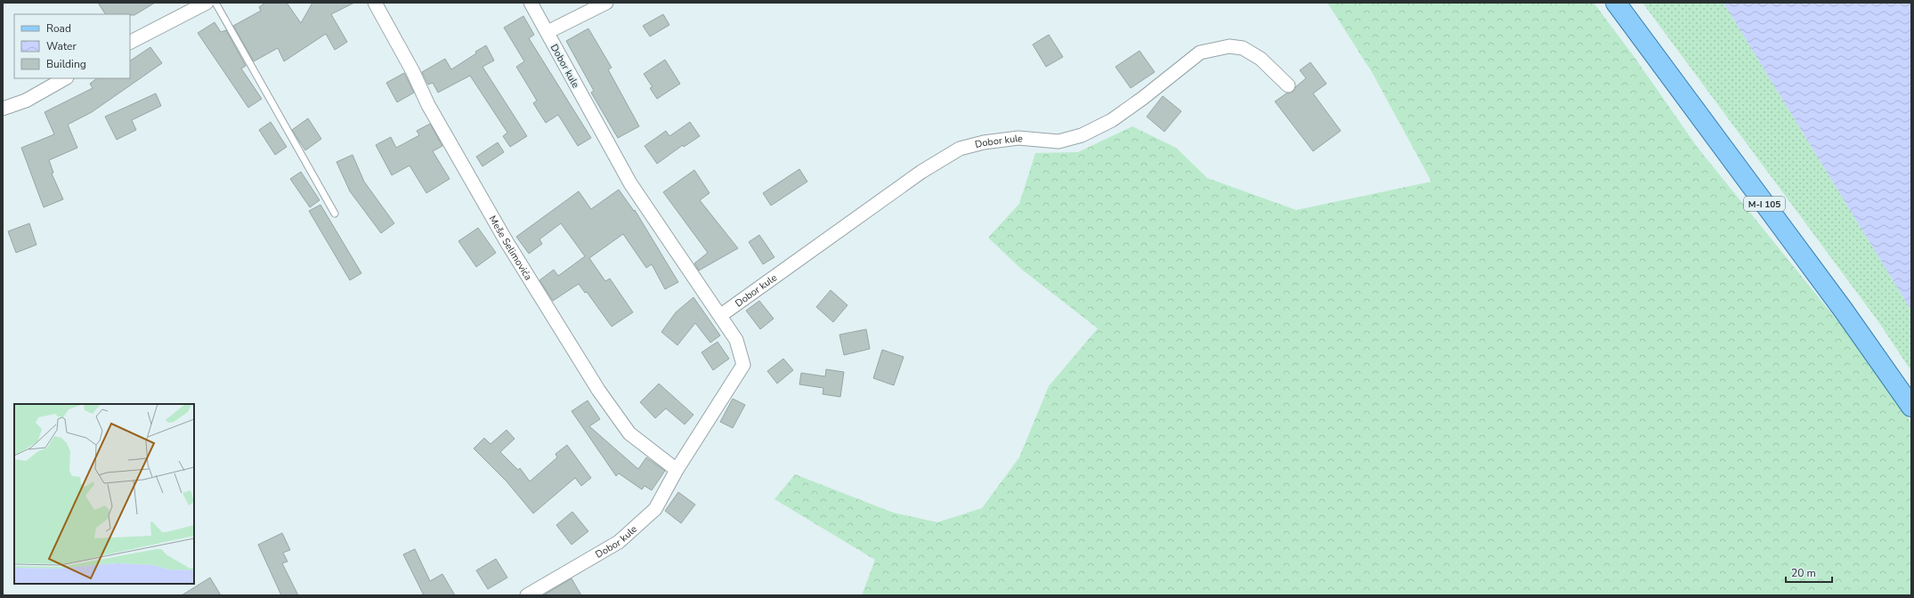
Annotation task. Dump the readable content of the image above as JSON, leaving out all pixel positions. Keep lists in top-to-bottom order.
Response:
{
  "streets": {
    "main road": ["M-I 105"],
    "street": ["Dobor kule", "Meše Selimovića"]
  },
  "crossings": [
    ["Dobor kule", "Meše Selimovića"]
  ],
  "legend": ["Road", "Water", "Building"],
  "scale_bar": "20 m"
}
